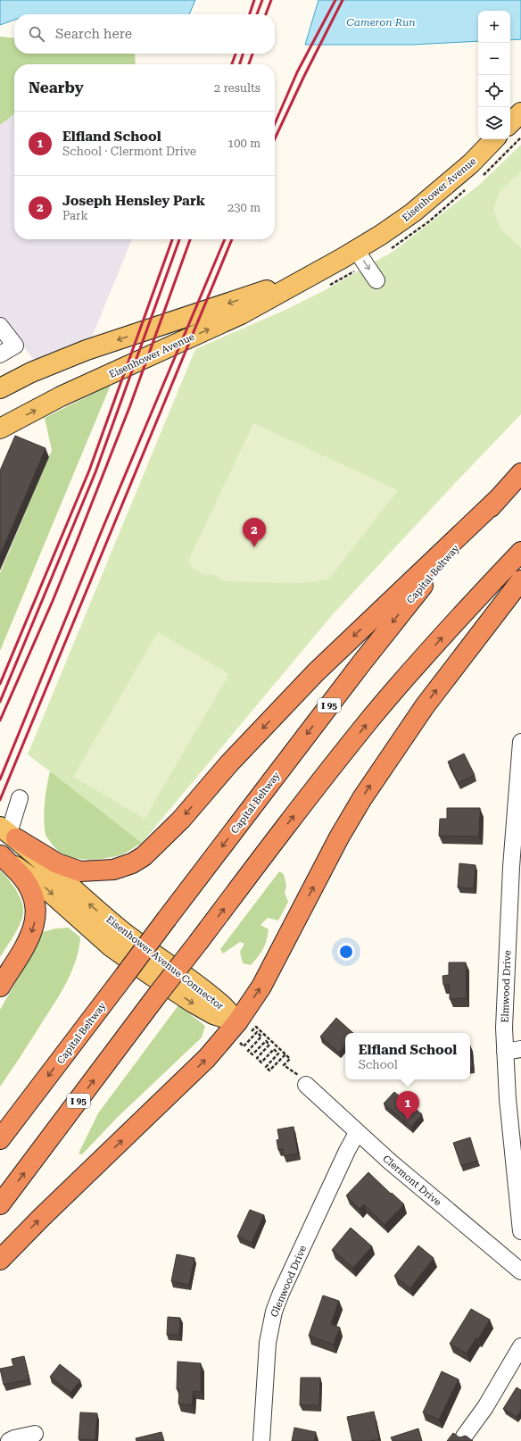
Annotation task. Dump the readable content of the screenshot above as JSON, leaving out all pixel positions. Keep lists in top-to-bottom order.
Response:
{
  "streets": {
    "highway": ["Capital Beltway", "I 95"],
    "main road": ["Eisenhower Avenue", "Eisenhower Avenue Connector"],
    "street": ["Elmwood Drive", "Clermont Drive", "Glenwood Drive"]
  },
  "crossings": [
    ["Clermont Drive", "Glenwood Drive"]
  ],
  "water": ["Cameron Run"],
  "page": {
    "map_buttons": ["+", "−"],
    "search": "Search here",
    "heading": ["Nearby", "2 results"],
    "list": [
      {
        "mark": "1",
        "name": "Elfland School",
        "note": "School · Clermont Drive",
        "value": "100 m"
      },
      {
        "mark": "2",
        "name": "Joseph Hensley Park",
        "note": "Park",
        "value": "230 m"
      }
    ],
    "pins": ["2", "1"],
    "popup": ["Elfland School", "School"]
  }
}
